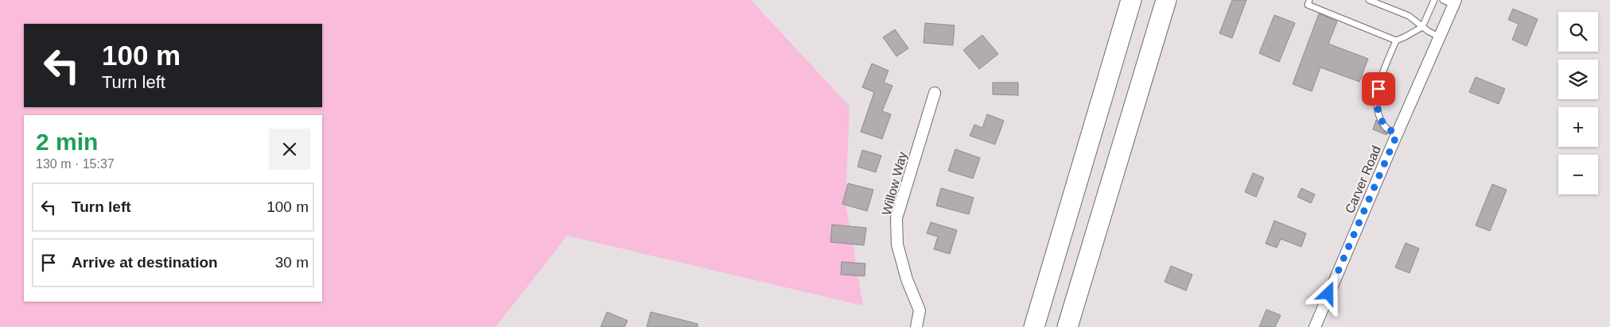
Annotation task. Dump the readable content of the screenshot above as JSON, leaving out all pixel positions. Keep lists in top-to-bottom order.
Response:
{
  "streets": {
    "street": ["Carver Road", "Willow Way"]
  },
  "page": {
    "map_buttons": ["+", "−"],
    "turn": ["100 m", "Turn left"],
    "heading": ["2 min", "130 m · 15:37"],
    "list": [
      {
        "name": "Turn left",
        "value": "100 m"
      },
      {
        "name": "Arrive at destination",
        "value": "30 m"
      }
    ]
  }
}
